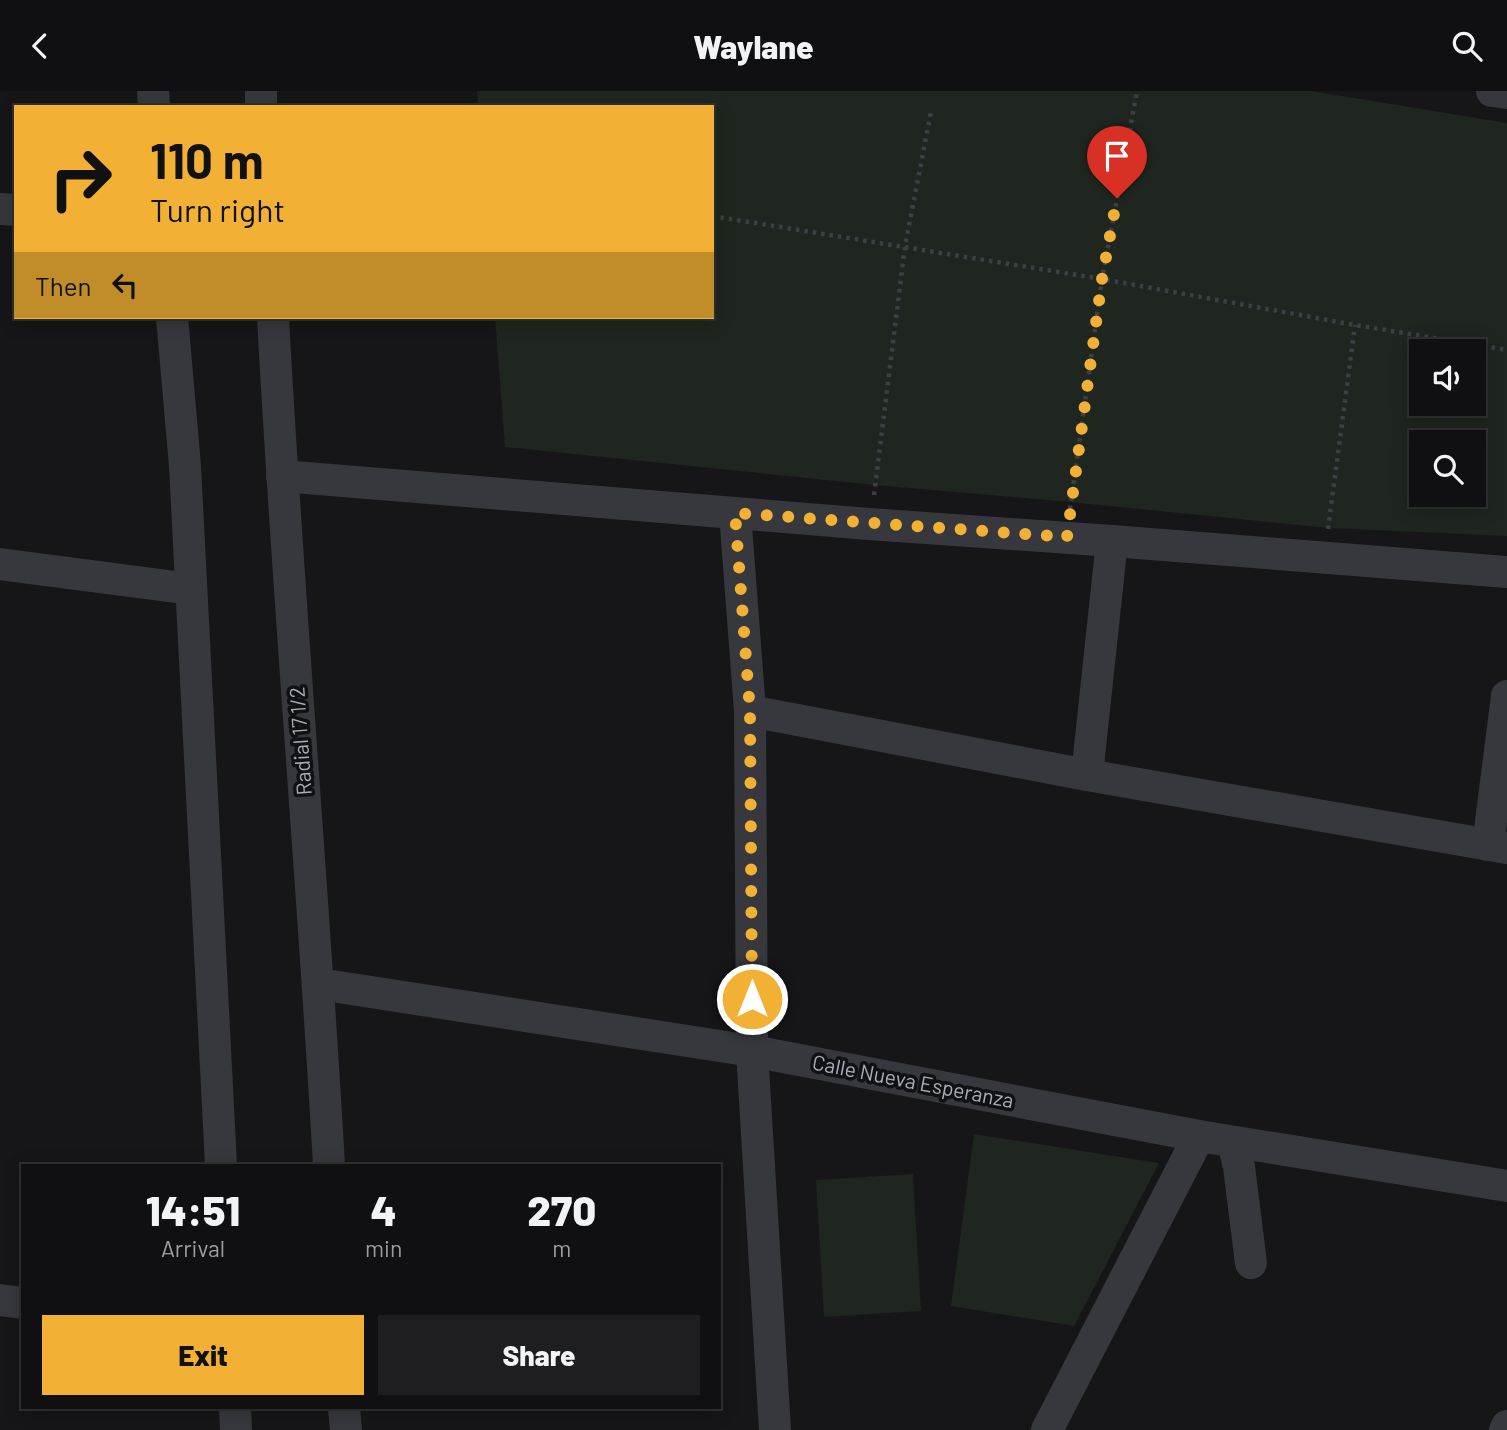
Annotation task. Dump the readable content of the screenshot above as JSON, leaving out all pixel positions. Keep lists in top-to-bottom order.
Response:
{
  "streets": {
    "street": ["Radial 17 1/2", "Calle Nueva Esperanza"]
  },
  "crossings": [
    ["Radial 17 1/2", "Calle Nueva Esperanza"]
  ],
  "page": {
    "header": "Waylane",
    "turn": ["110 m", "Turn right"],
    "then": "Then",
    "eta": [
      "14:51",
      "Arrival",
      "4",
      "min",
      "270",
      "m"
    ],
    "buttons": ["Exit", "Share"]
  }
}
